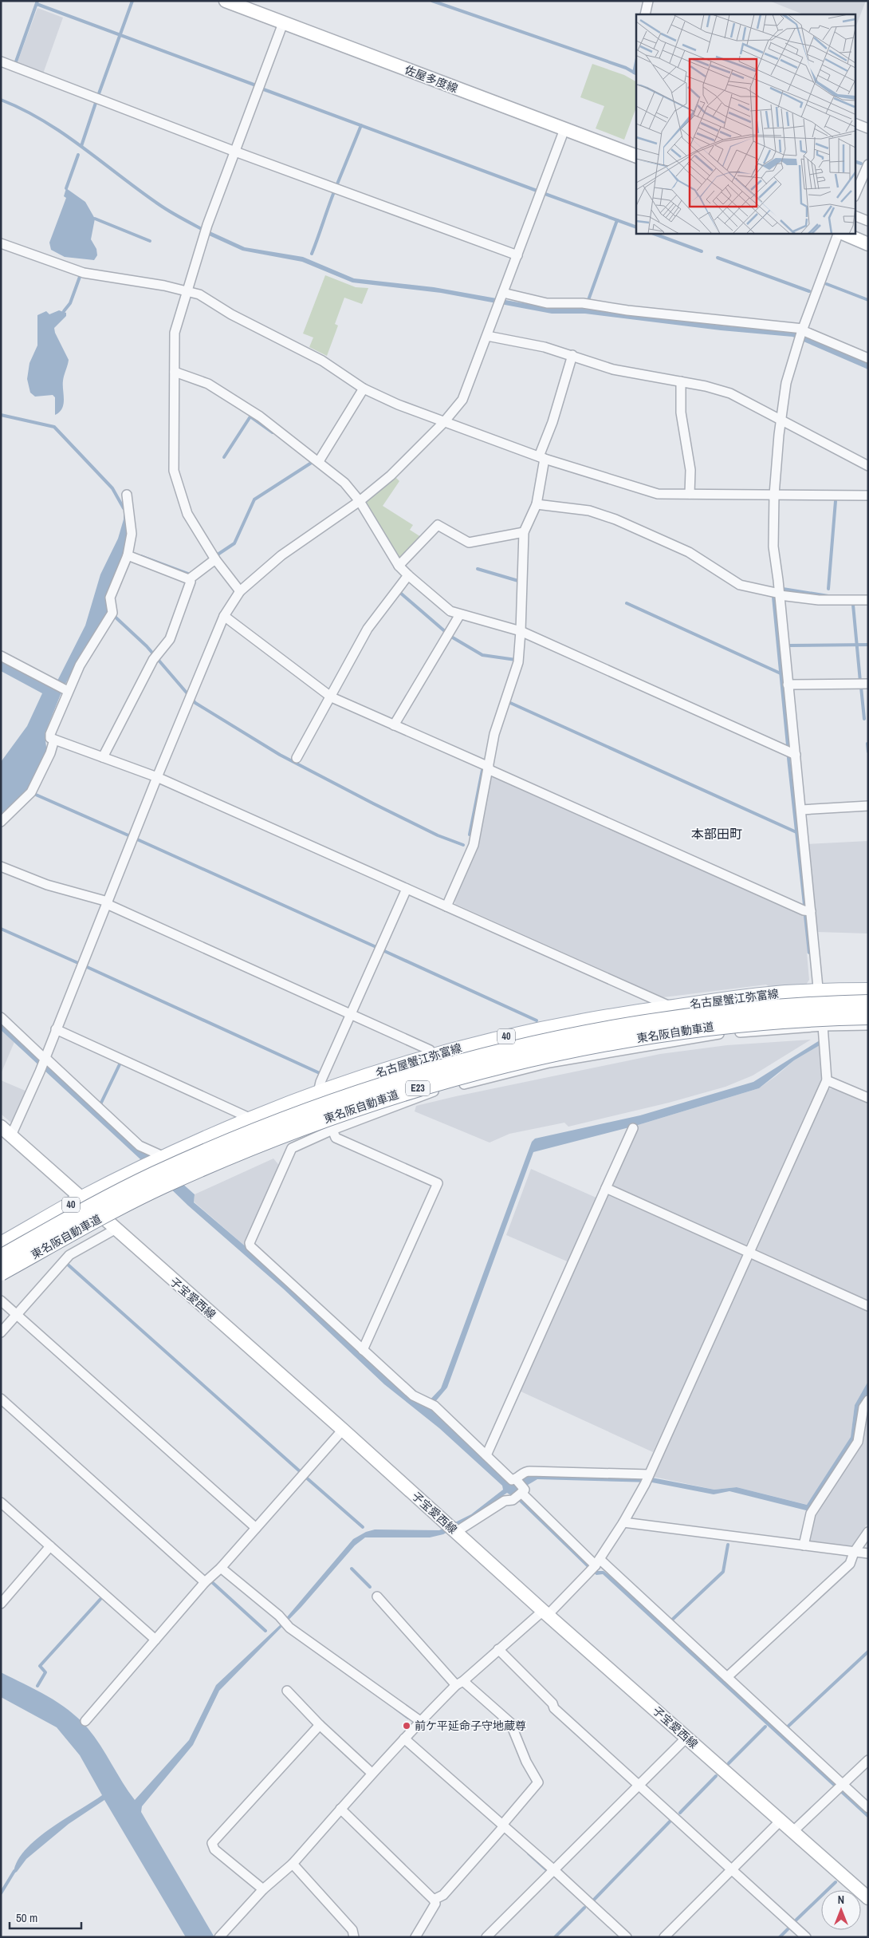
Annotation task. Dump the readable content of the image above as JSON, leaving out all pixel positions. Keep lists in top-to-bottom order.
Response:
{
  "streets": {
    "highway": ["東名阪自動車道", "E23"],
    "main road": [
      "佐屋多度線",
      "名古屋蟹江弥富線",
      "40",
      "子宝愛西線"
    ]
  },
  "crossings": [
    ["名古屋蟹江弥富線", "子宝愛西線"]
  ],
  "districts": ["本部田町"],
  "places": ["前ケ平延命子守地蔵尊"],
  "scale_bar": "50 m",
  "north": "top"
}
